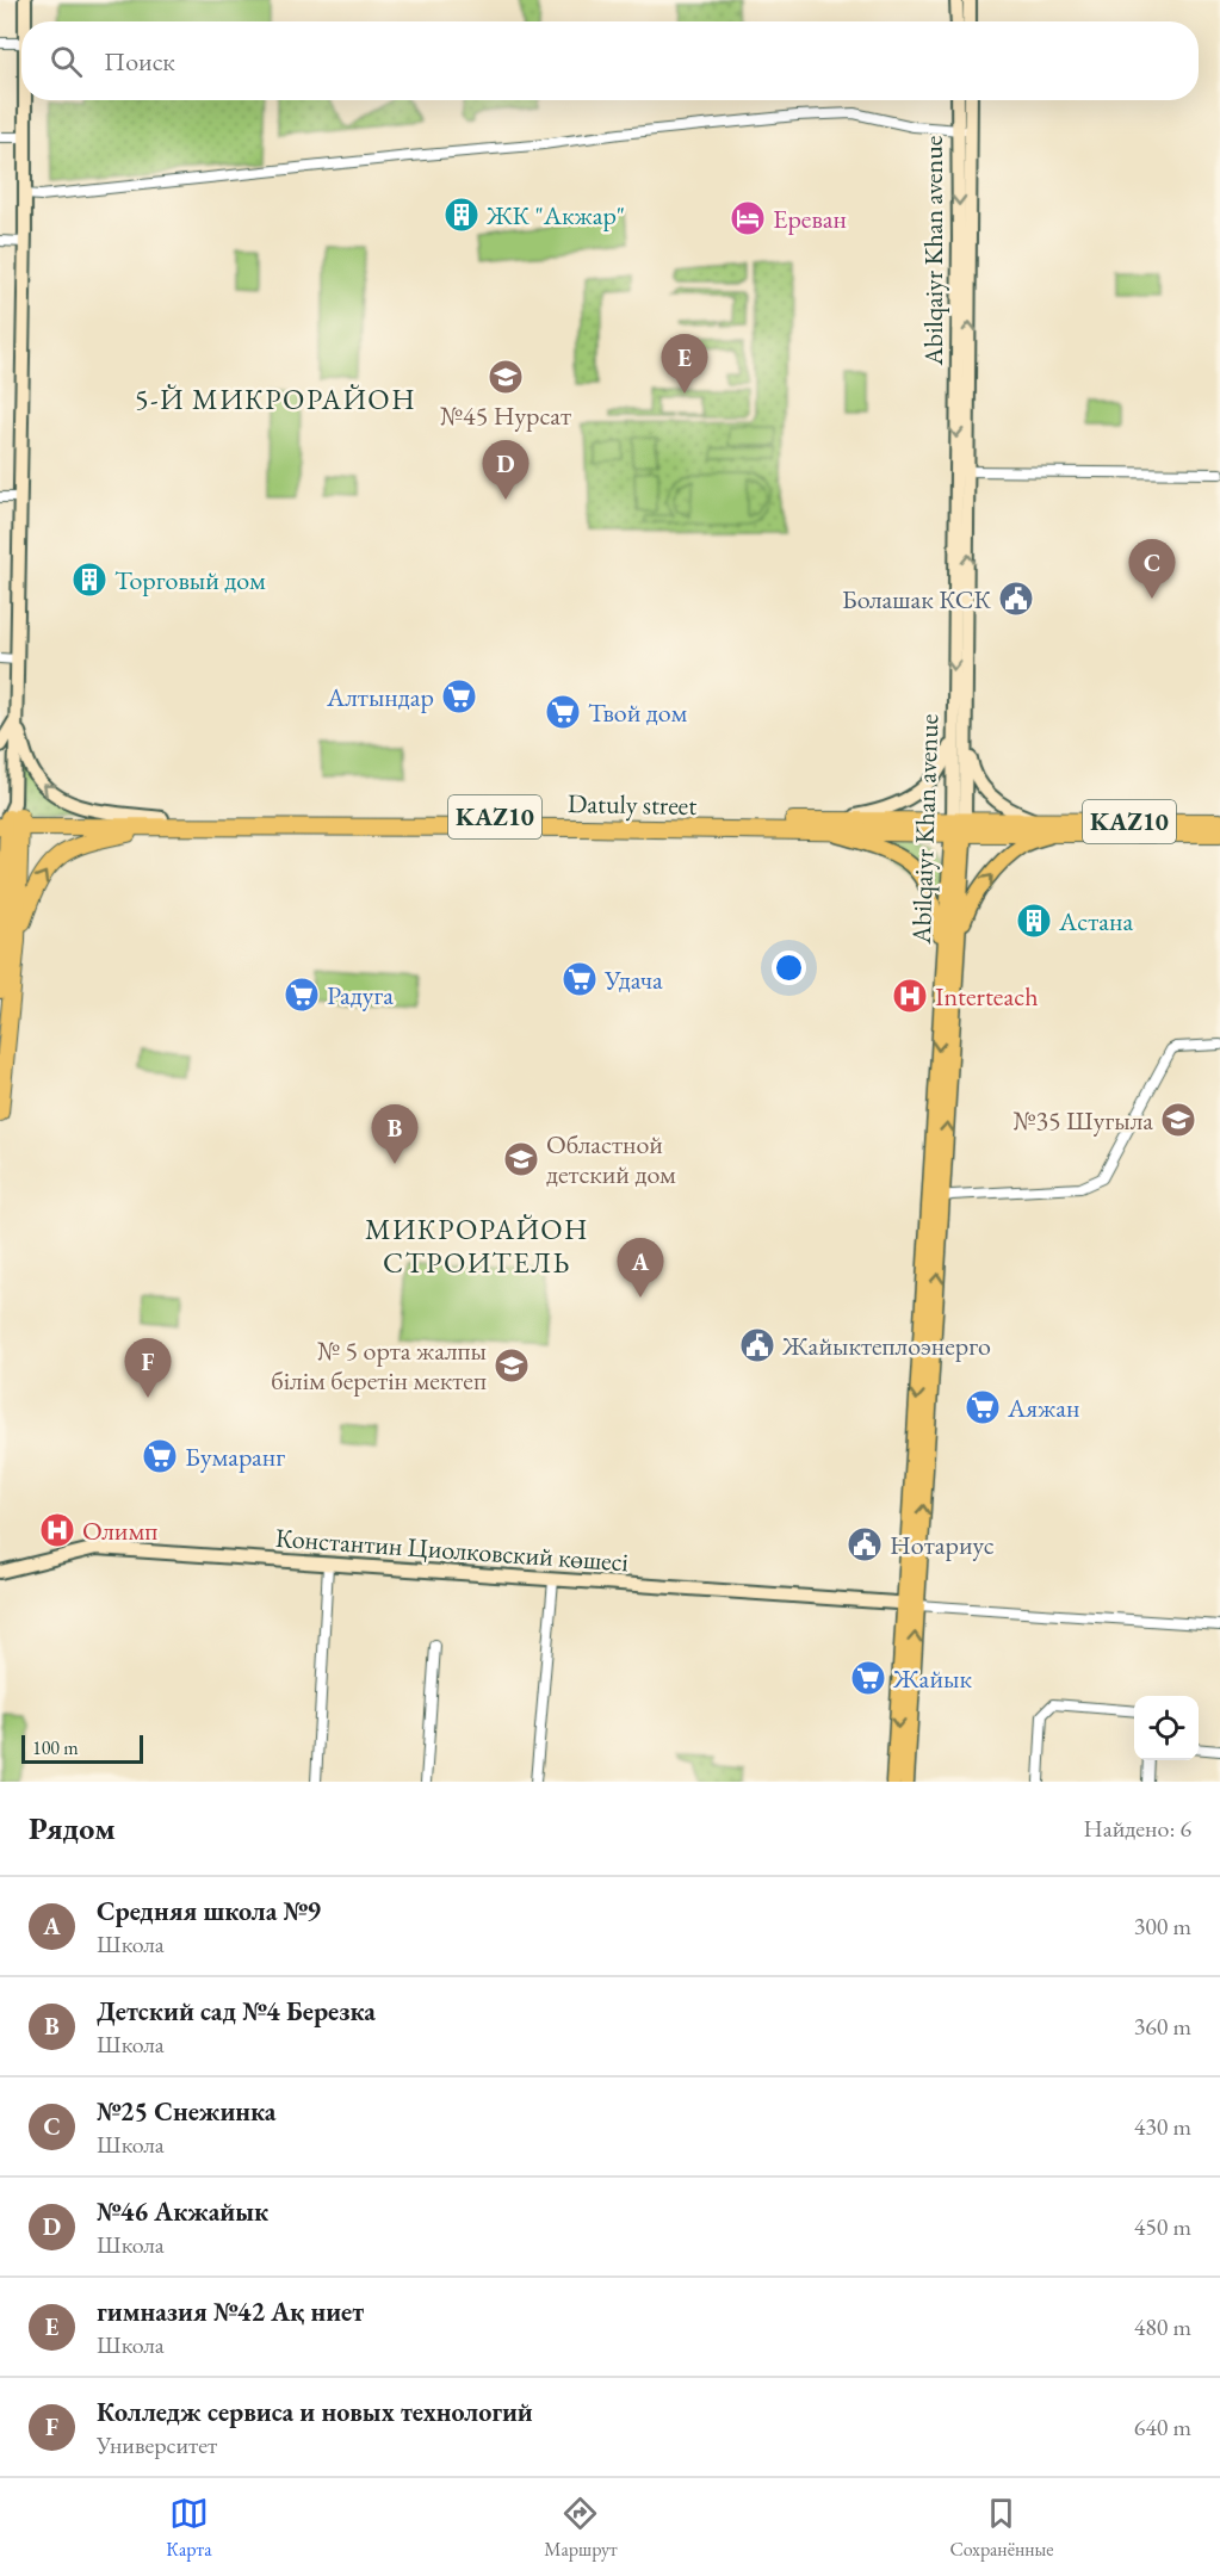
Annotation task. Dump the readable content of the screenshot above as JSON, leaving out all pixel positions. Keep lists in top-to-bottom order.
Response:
{
  "streets": {
    "highway": ["Datuly street", "KAZ10"],
    "main road": ["Abilqaiyr Khan avenue", "Константин Циолковский көшесі"]
  },
  "crossings": [
    ["Abilqaiyr Khan avenue", "Datuly street"],
    ["Abilqaiyr Khan avenue", "Константин Циолковский көшесі"]
  ],
  "districts": ["5-Й МИКРОРАЙОН", "МИКРОРАЙОН СТРОИТЕЛЬ"],
  "places": {
    "building": ["ЖК \"Акжар\"", "Торговый дом", "Астана"],
    "hotel": ["Ереван"],
    "school or university": [
      "№45 Нурсат",
      "№35 Шугыла",
      "Областной детский дом",
      "№ 5 орта жалпы білім беретін мектеп"
    ],
    "public building": ["Болашак КСК", "Жайыктеплоэнерго", "Нотариус"],
    "supermarket": [
      "Алтындар",
      "Твой дом",
      "Удача",
      "Радуга",
      "Аяжан",
      "Бумаранг",
      "Жайык"
    ],
    "hospital": ["Interteach", "Олимп"]
  },
  "scale_bar": "100 m",
  "page": {
    "search": "Поиск",
    "pins": [
      "E",
      "D",
      "C",
      "B",
      "A",
      "F"
    ],
    "scale": "100 m",
    "heading": ["Рядом", "Найдено: 6"],
    "list": [
      {
        "mark": "A",
        "name": "Средняя школа №9",
        "note": "Школа",
        "value": "300 m"
      },
      {
        "mark": "B",
        "name": "Детский сад №4 Березка",
        "note": "Школа",
        "value": "360 m"
      },
      {
        "mark": "C",
        "name": "№25 Снежинка",
        "note": "Школа",
        "value": "430 m"
      },
      {
        "mark": "D",
        "name": "№46 Акжайык",
        "note": "Школа",
        "value": "450 m"
      },
      {
        "mark": "E",
        "name": "гимназия №42 Ақ ниет",
        "note": "Школа",
        "value": "480 m"
      },
      {
        "mark": "F",
        "name": "Колледж сервиса и новых технологий",
        "note": "Университет",
        "value": "640 m"
      }
    ],
    "nav": ["Карта", "Маршрут", "Сохранённые"]
  }
}
